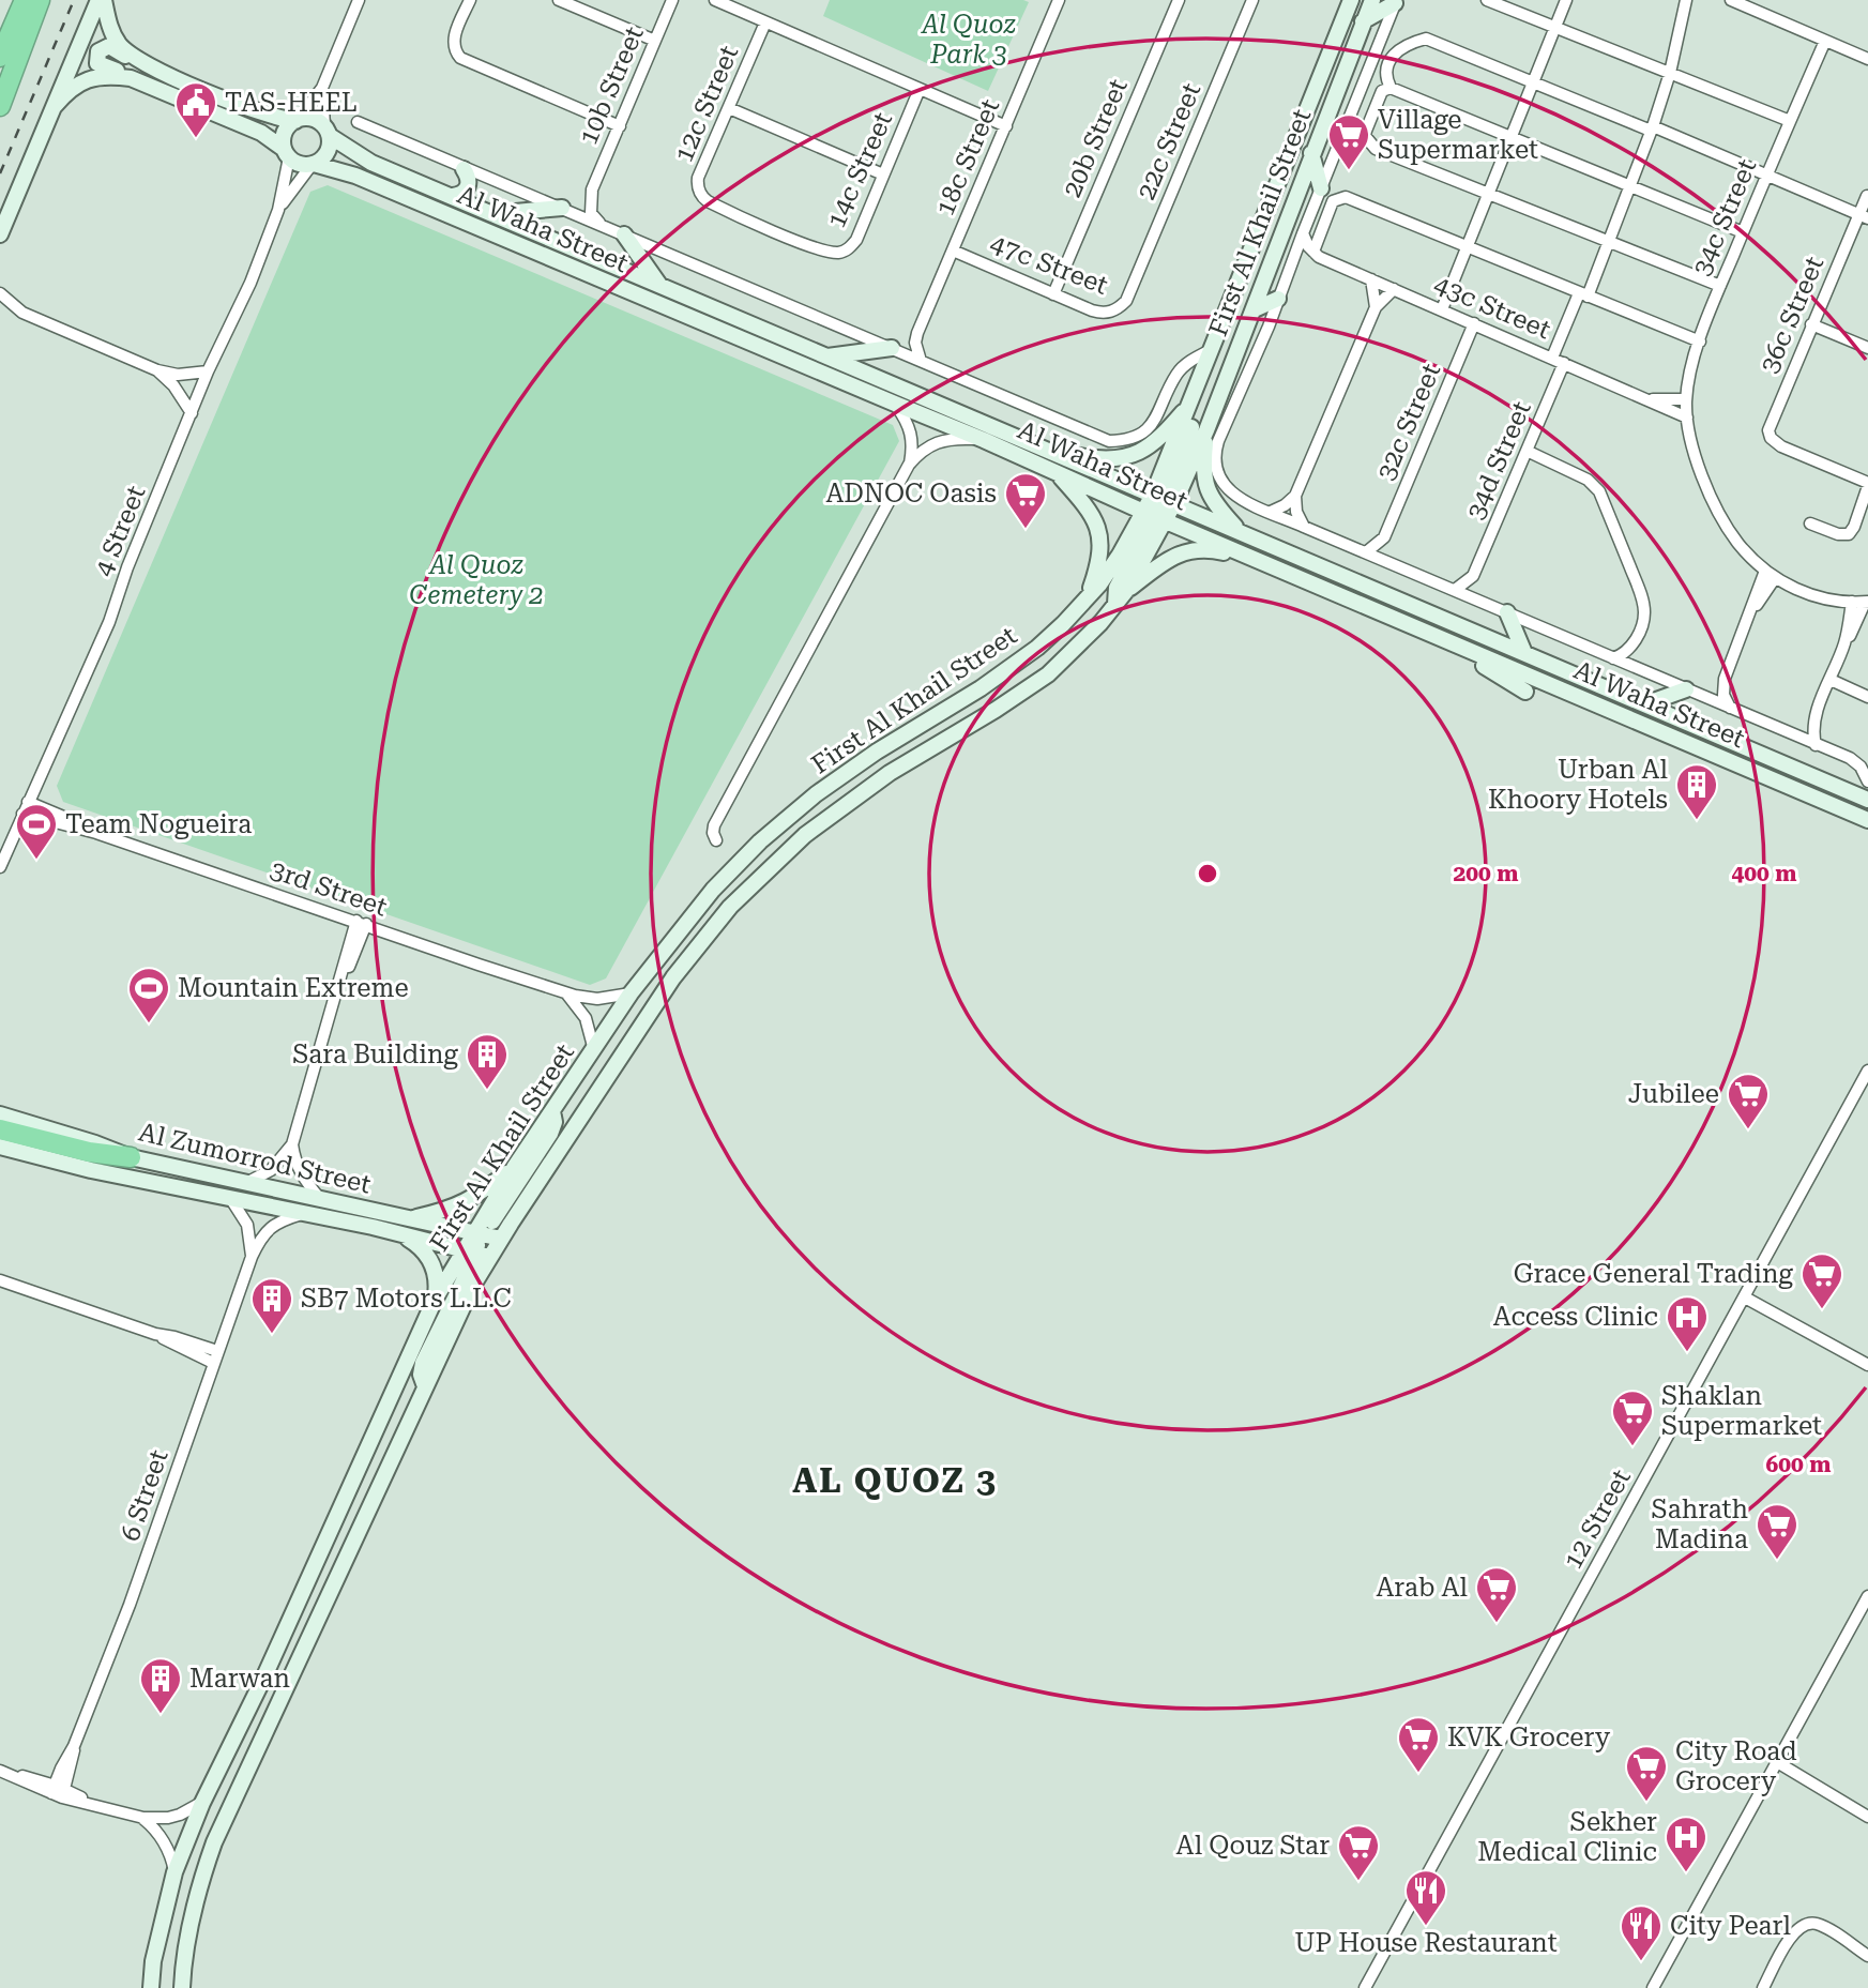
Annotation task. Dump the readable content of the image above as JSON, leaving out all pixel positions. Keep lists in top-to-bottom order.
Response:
{
  "streets": {
    "main road": ["First Al Khail Street", "Al Waha Street", "Al Zumorrod Street"],
    "street": [
      "10b Street",
      "12c Street",
      "20b Street",
      "22c Street",
      "18c Street",
      "14c Street",
      "34c Street",
      "47c Street",
      "43c Street",
      "36c Street",
      "32c Street",
      "34d Street",
      "4 Street",
      "3rd Street",
      "6 Street",
      "12 Street"
    ]
  },
  "crossings": [
    ["12c Street", "14c Street"],
    ["20b Street", "47c Street"],
    ["22c Street", "47c Street"],
    ["18c Street", "47c Street"],
    ["34c Street", "43c Street"],
    ["First Al Khail Street", "Al Waha Street"],
    ["First Al Khail Street", "3rd Street"],
    ["First Al Khail Street", "Al Zumorrod Street"],
    ["Al Waha Street", "4 Street"],
    ["43c Street", "32c Street"],
    ["43c Street", "34d Street"],
    ["Al Zumorrod Street", "6 Street"]
  ],
  "districts": ["AL QUOZ 3"],
  "parks": ["Al Quoz Park 3", "Al Quoz Cemetery 2"],
  "places": {
    "public building": ["TAS-HEEL"],
    "supermarket": [
      "Village Supermarket",
      "ADNOC Oasis",
      "Jubilee",
      "Grace General Trading",
      "Shaklan Supermarket",
      "Sahrath Madina",
      "Arab Al",
      "KVK Grocery",
      "City Road Grocery",
      "Al Qouz Star"
    ],
    "building": [
      "Urban Al Khoory Hotels",
      "Sara Building",
      "SB7 Motors L.L.C",
      "Marwan"
    ],
    "sports": ["Team Nogueira", "Mountain Extreme"],
    "hospital": ["Access Clinic", "Sekher Medical Clinic"],
    "restaurant": ["UP House Restaurant", "City Pearl"]
  },
  "rings": ["200 m", "400 m", "600 m"]
}
